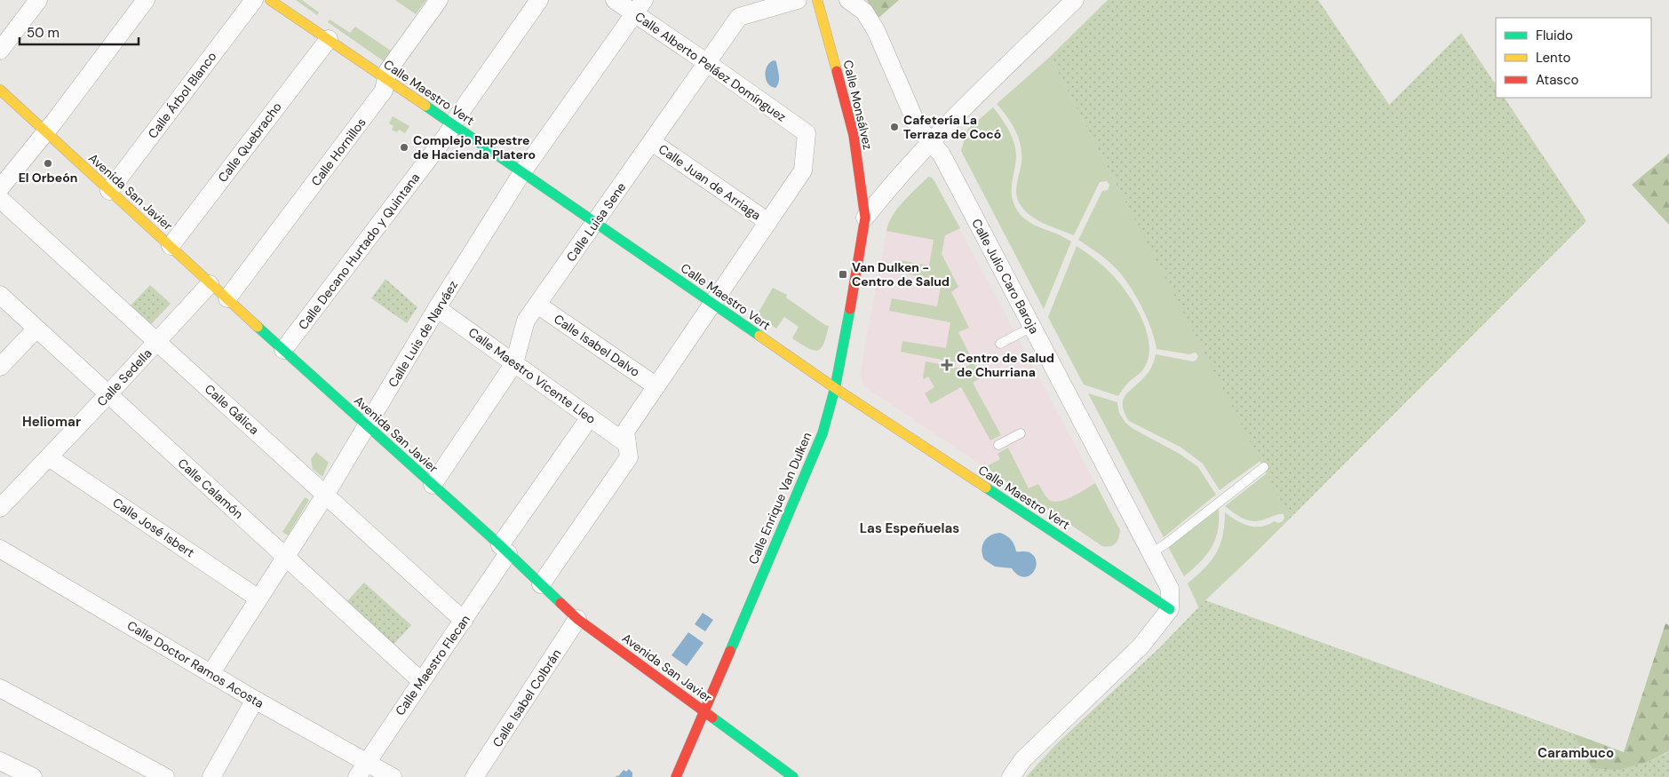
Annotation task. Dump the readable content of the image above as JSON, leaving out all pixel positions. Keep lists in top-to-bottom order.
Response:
{
  "streets": {
    "street": [
      "Calle Alberto Peláez Domínguez",
      "Calle Maestro Vert",
      "Calle Árbol Blanco",
      "Calle Monsálvez",
      "Calle Quebracho",
      "Calle Hornillos",
      "Calle Juan de Arriaga",
      "Avenida San Javier",
      "Calle Luisa Sene",
      "Calle Decano Hurtado y Quintana",
      "Calle Julio Caro Baroja",
      "Calle Luis de Narváez",
      "Calle Isabel Dalvo",
      "Calle Maestro Vicente Lleo",
      "Calle Sedella",
      "Calle Gálica",
      "Calle Calamón",
      "Calle Enrique Van Dulken",
      "Calle José Isbert",
      "Calle Doctor Ramos Acosta",
      "Calle Maestro Flecan",
      "Calle Isabel Colbrán"
    ]
  },
  "crossings": [
    ["Calle Alberto Peláez Domínguez", "Calle Juan de Arriaga"],
    ["Calle Alberto Peláez Domínguez", "Calle Luisa Sene"],
    ["Calle Alberto Peláez Domínguez", "Calle Luis de Narváez"],
    ["Calle Maestro Vert", "Calle Quebracho"],
    ["Calle Maestro Vert", "Calle Hornillos"],
    ["Calle Maestro Vert", "Calle Luisa Sene"],
    ["Calle Maestro Vert", "Calle Decano Hurtado y Quintana"],
    ["Calle Maestro Vert", "Calle Julio Caro Baroja"],
    ["Calle Maestro Vert", "Calle Luis de Narváez"],
    ["Calle Maestro Vert", "Calle Enrique Van Dulken"],
    ["Calle Árbol Blanco", "Avenida San Javier"],
    ["Calle Monsálvez", "Calle Enrique Van Dulken"],
    ["Calle Quebracho", "Avenida San Javier"],
    ["Calle Hornillos", "Avenida San Javier"],
    ["Calle Juan de Arriaga", "Calle Luisa Sene"],
    ["Avenida San Javier", "Calle Luisa Sene"],
    ["Avenida San Javier", "Calle Decano Hurtado y Quintana"],
    ["Avenida San Javier", "Calle Luis de Narváez"],
    ["Avenida San Javier", "Calle Sedella"],
    ["Avenida San Javier", "Calle Enrique Van Dulken"],
    ["Avenida San Javier", "Calle Maestro Flecan"],
    ["Avenida San Javier", "Calle Isabel Colbrán"],
    ["Calle Luisa Sene", "Calle Isabel Dalvo"],
    ["Calle Luisa Sene", "Calle Maestro Vicente Lleo"],
    ["Calle Luis de Narváez", "Calle Maestro Vicente Lleo"],
    ["Calle Luis de Narváez", "Calle Gálica"],
    ["Calle Luis de Narváez", "Calle Calamón"],
    ["Calle Luis de Narváez", "Calle José Isbert"],
    ["Calle Luis de Narváez", "Calle Doctor Ramos Acosta"],
    ["Calle Maestro Vicente Lleo", "Calle Maestro Flecan"],
    ["Calle Sedella", "Calle Gálica"],
    ["Calle Sedella", "Calle Calamón"],
    ["Calle Sedella", "Calle José Isbert"],
    ["Calle Gálica", "Calle Maestro Flecan"],
    ["Calle Calamón", "Calle Maestro Flecan"],
    ["Calle Doctor Ramos Acosta", "Calle Maestro Flecan"]
  ],
  "districts": ["Heliomar", "Las Espeñuelas", "Carambuco"],
  "places": {
    "other": ["Cafetería La Terraza de Cocó", "Complejo Rupestre de Hacienda Platero", "El Orbeón"],
    "transit": ["Van Dulken - Centro de Salud"],
    "health": ["Centro de Salud de Churriana"]
  },
  "legend": ["Fluido", "Lento", "Atasco"],
  "scale_bar": "50 m"
}
